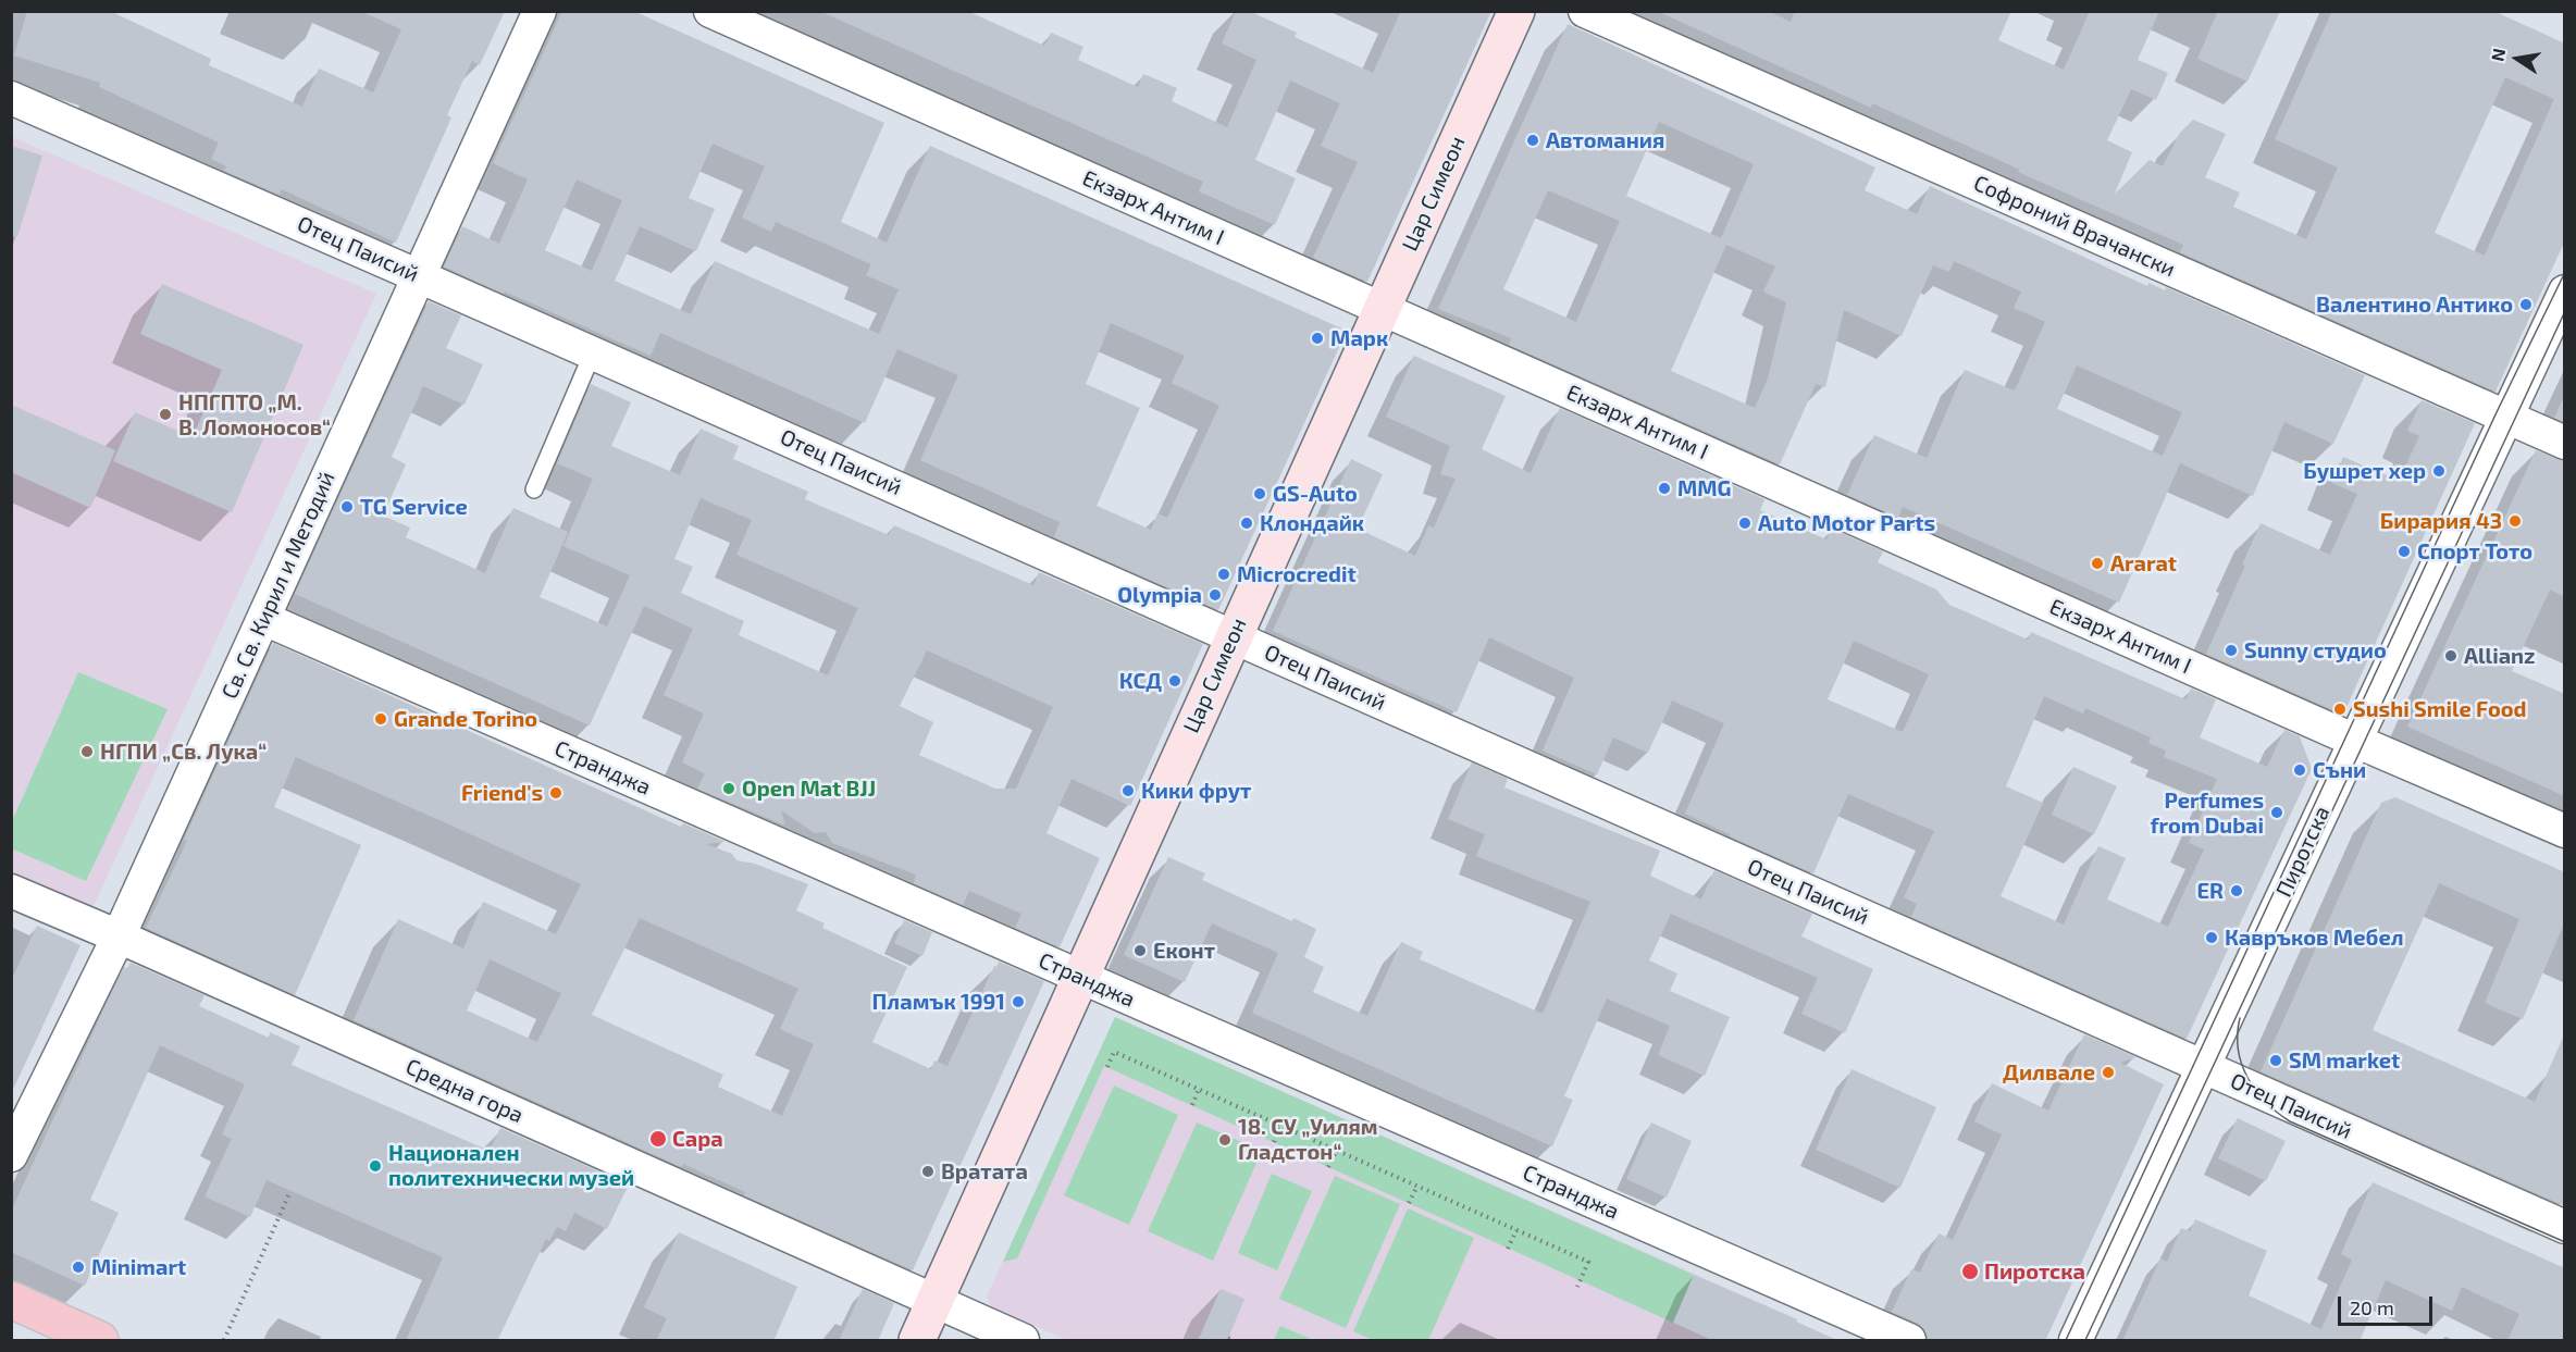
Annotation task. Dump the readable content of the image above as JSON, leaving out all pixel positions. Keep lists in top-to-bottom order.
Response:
{
  "streets": {
    "street": [
      "Цар Симеон",
      "Екзарх Антим I",
      "Софроний Врачански",
      "Отец Паисий",
      "Св. Св. Кирил и Методий",
      "Странджа",
      "Пиротска",
      "Средна гора"
    ]
  },
  "crossings": [
    ["Цар Симеон", "Екзарх Антим I"],
    ["Цар Симеон", "Отец Паисий"],
    ["Цар Симеон", "Странджа"],
    ["Цар Симеон", "Средна гора"],
    ["Екзарх Антим I", "Пиротска"],
    ["Софроний Врачански", "Пиротска"],
    ["Отец Паисий", "Св. Св. Кирил и Методий"],
    ["Отец Паисий", "Пиротска"],
    ["Св. Св. Кирил и Методий", "Странджа"],
    ["Св. Св. Кирил и Методий", "Средна гора"]
  ],
  "places": [
    "Автомания",
    "Валентино Антико",
    "Марк",
    "НПГПТО „М. В. Ломоносов“",
    "Бушрет хер",
    "MMG",
    "GS-Auto",
    "TG Service",
    "Бирария 43",
    "Клондайк",
    "Auto Motor Parts",
    "Спорт Тото",
    "Ararat",
    "Microcredit",
    "Olympia",
    "Sunny студио",
    "Allianz",
    "КСД",
    "Sushi Smile Food",
    "Grande Torino",
    "НГПИ „Св. Лука“",
    "Съни",
    "Open Mat BJJ",
    "Кики фрут",
    "Friend's",
    "Perfumes from Dubai",
    "ER",
    "Кавръков Мебел",
    "Еконт",
    "Пламък 1991",
    "SM market",
    "Дилвале",
    "Сара",
    "18. СУ „Уилям Гладстон“",
    "Национален политехнически музей",
    "Вратата",
    "Minimart",
    "Пиротска"
  ],
  "scale_bar": "20 m",
  "north": "left"
}
